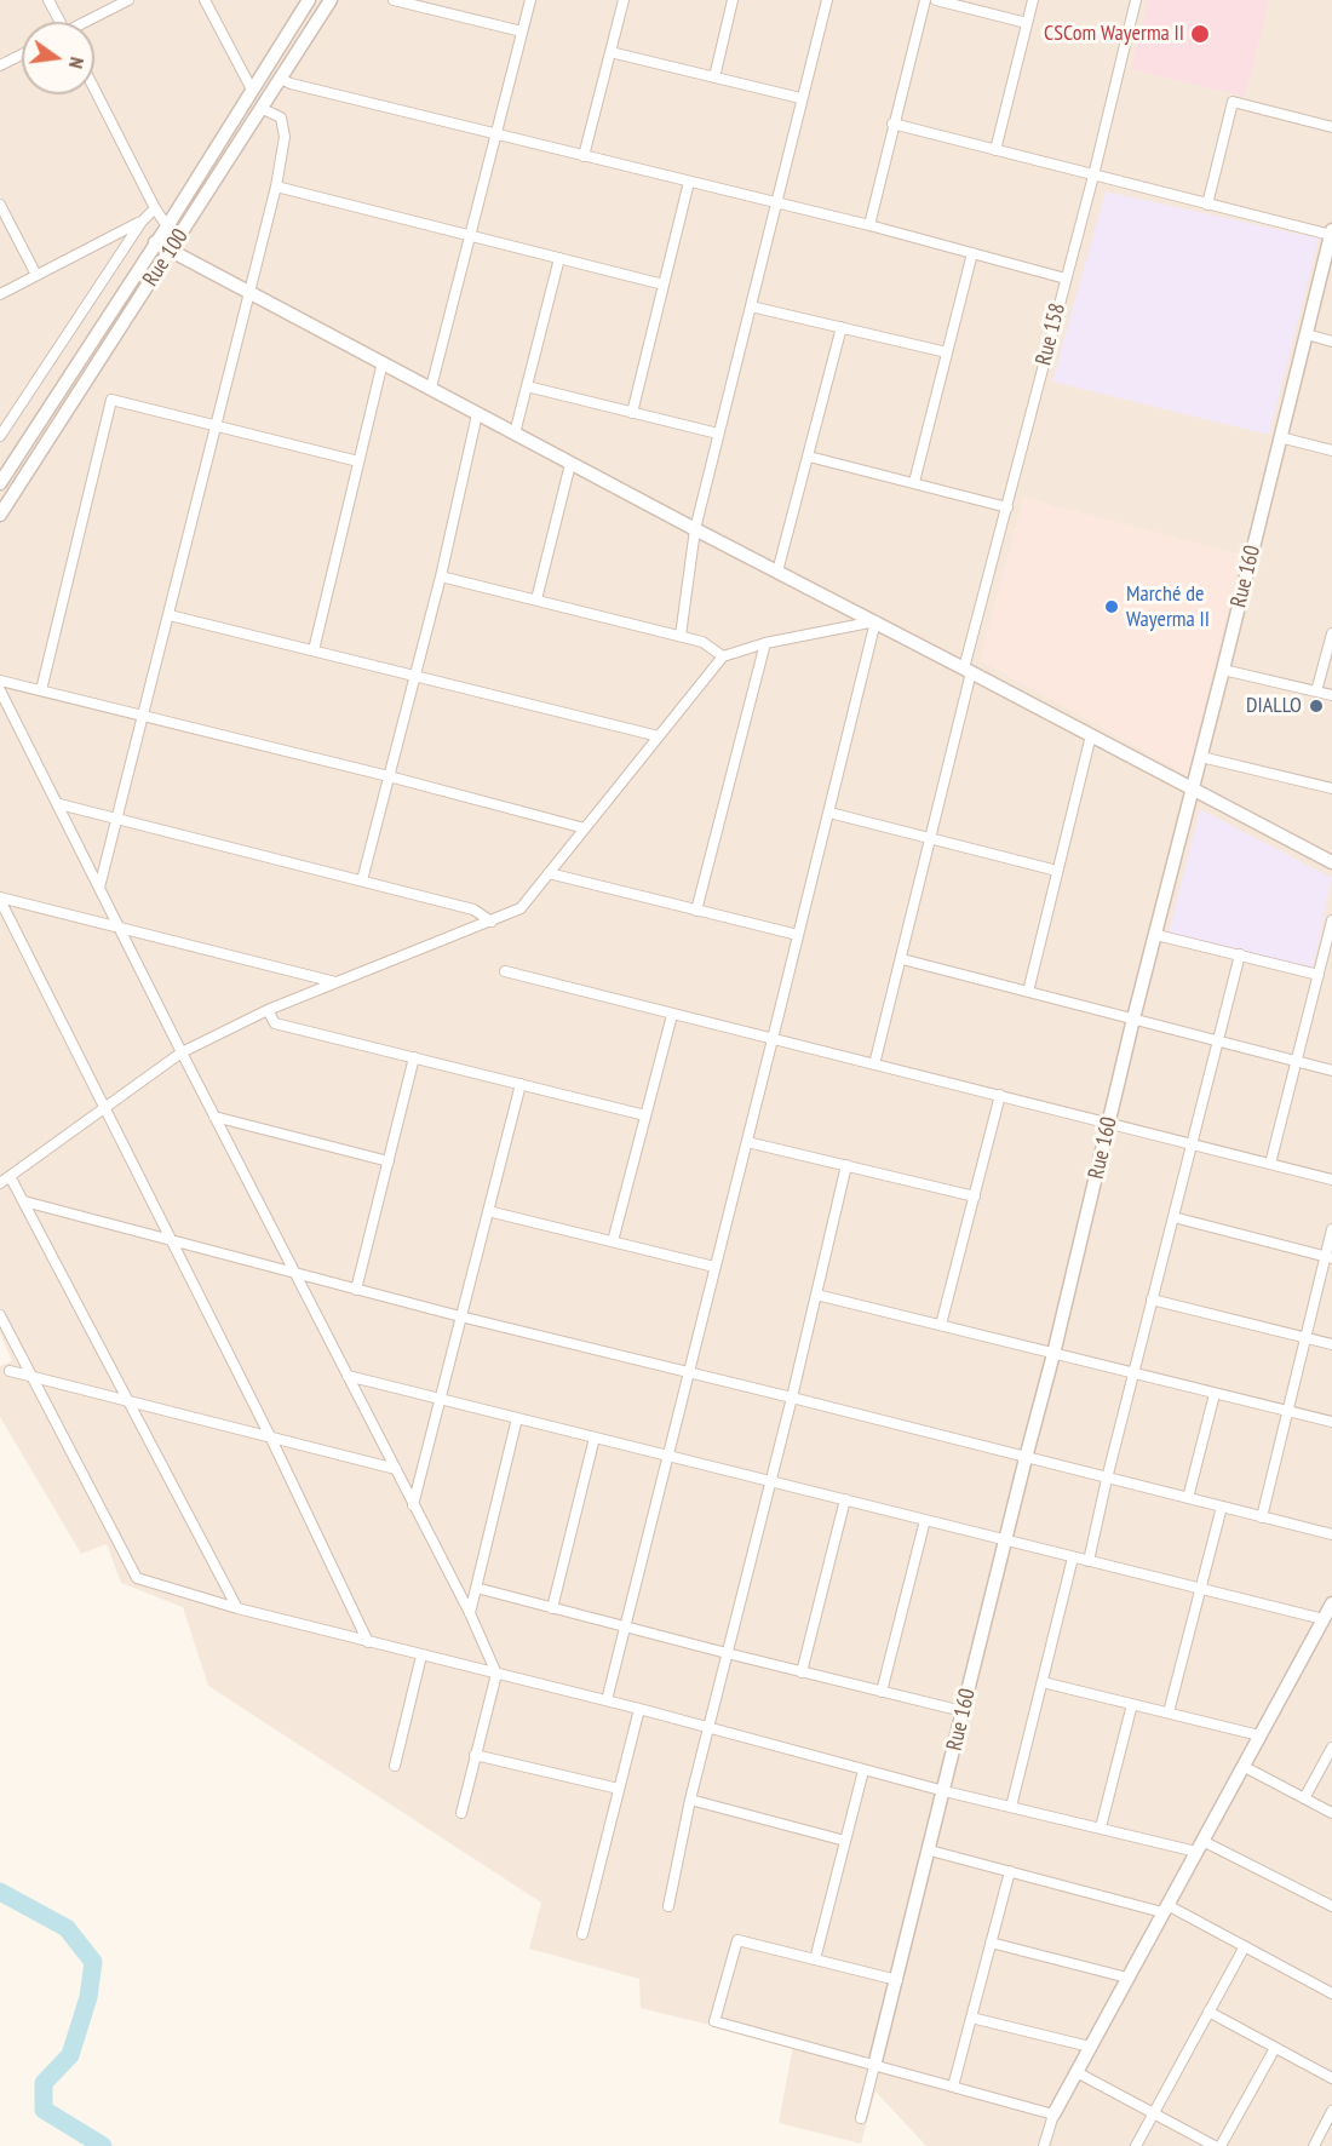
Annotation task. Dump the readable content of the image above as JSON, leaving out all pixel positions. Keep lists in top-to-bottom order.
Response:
{
  "streets": {
    "street": ["Rue 100", "Rue 158", "Rue 160"]
  },
  "places": ["CSCom Wayerma II", "Marché de Wayerma II", "DIALLO"],
  "north": "right"
}
